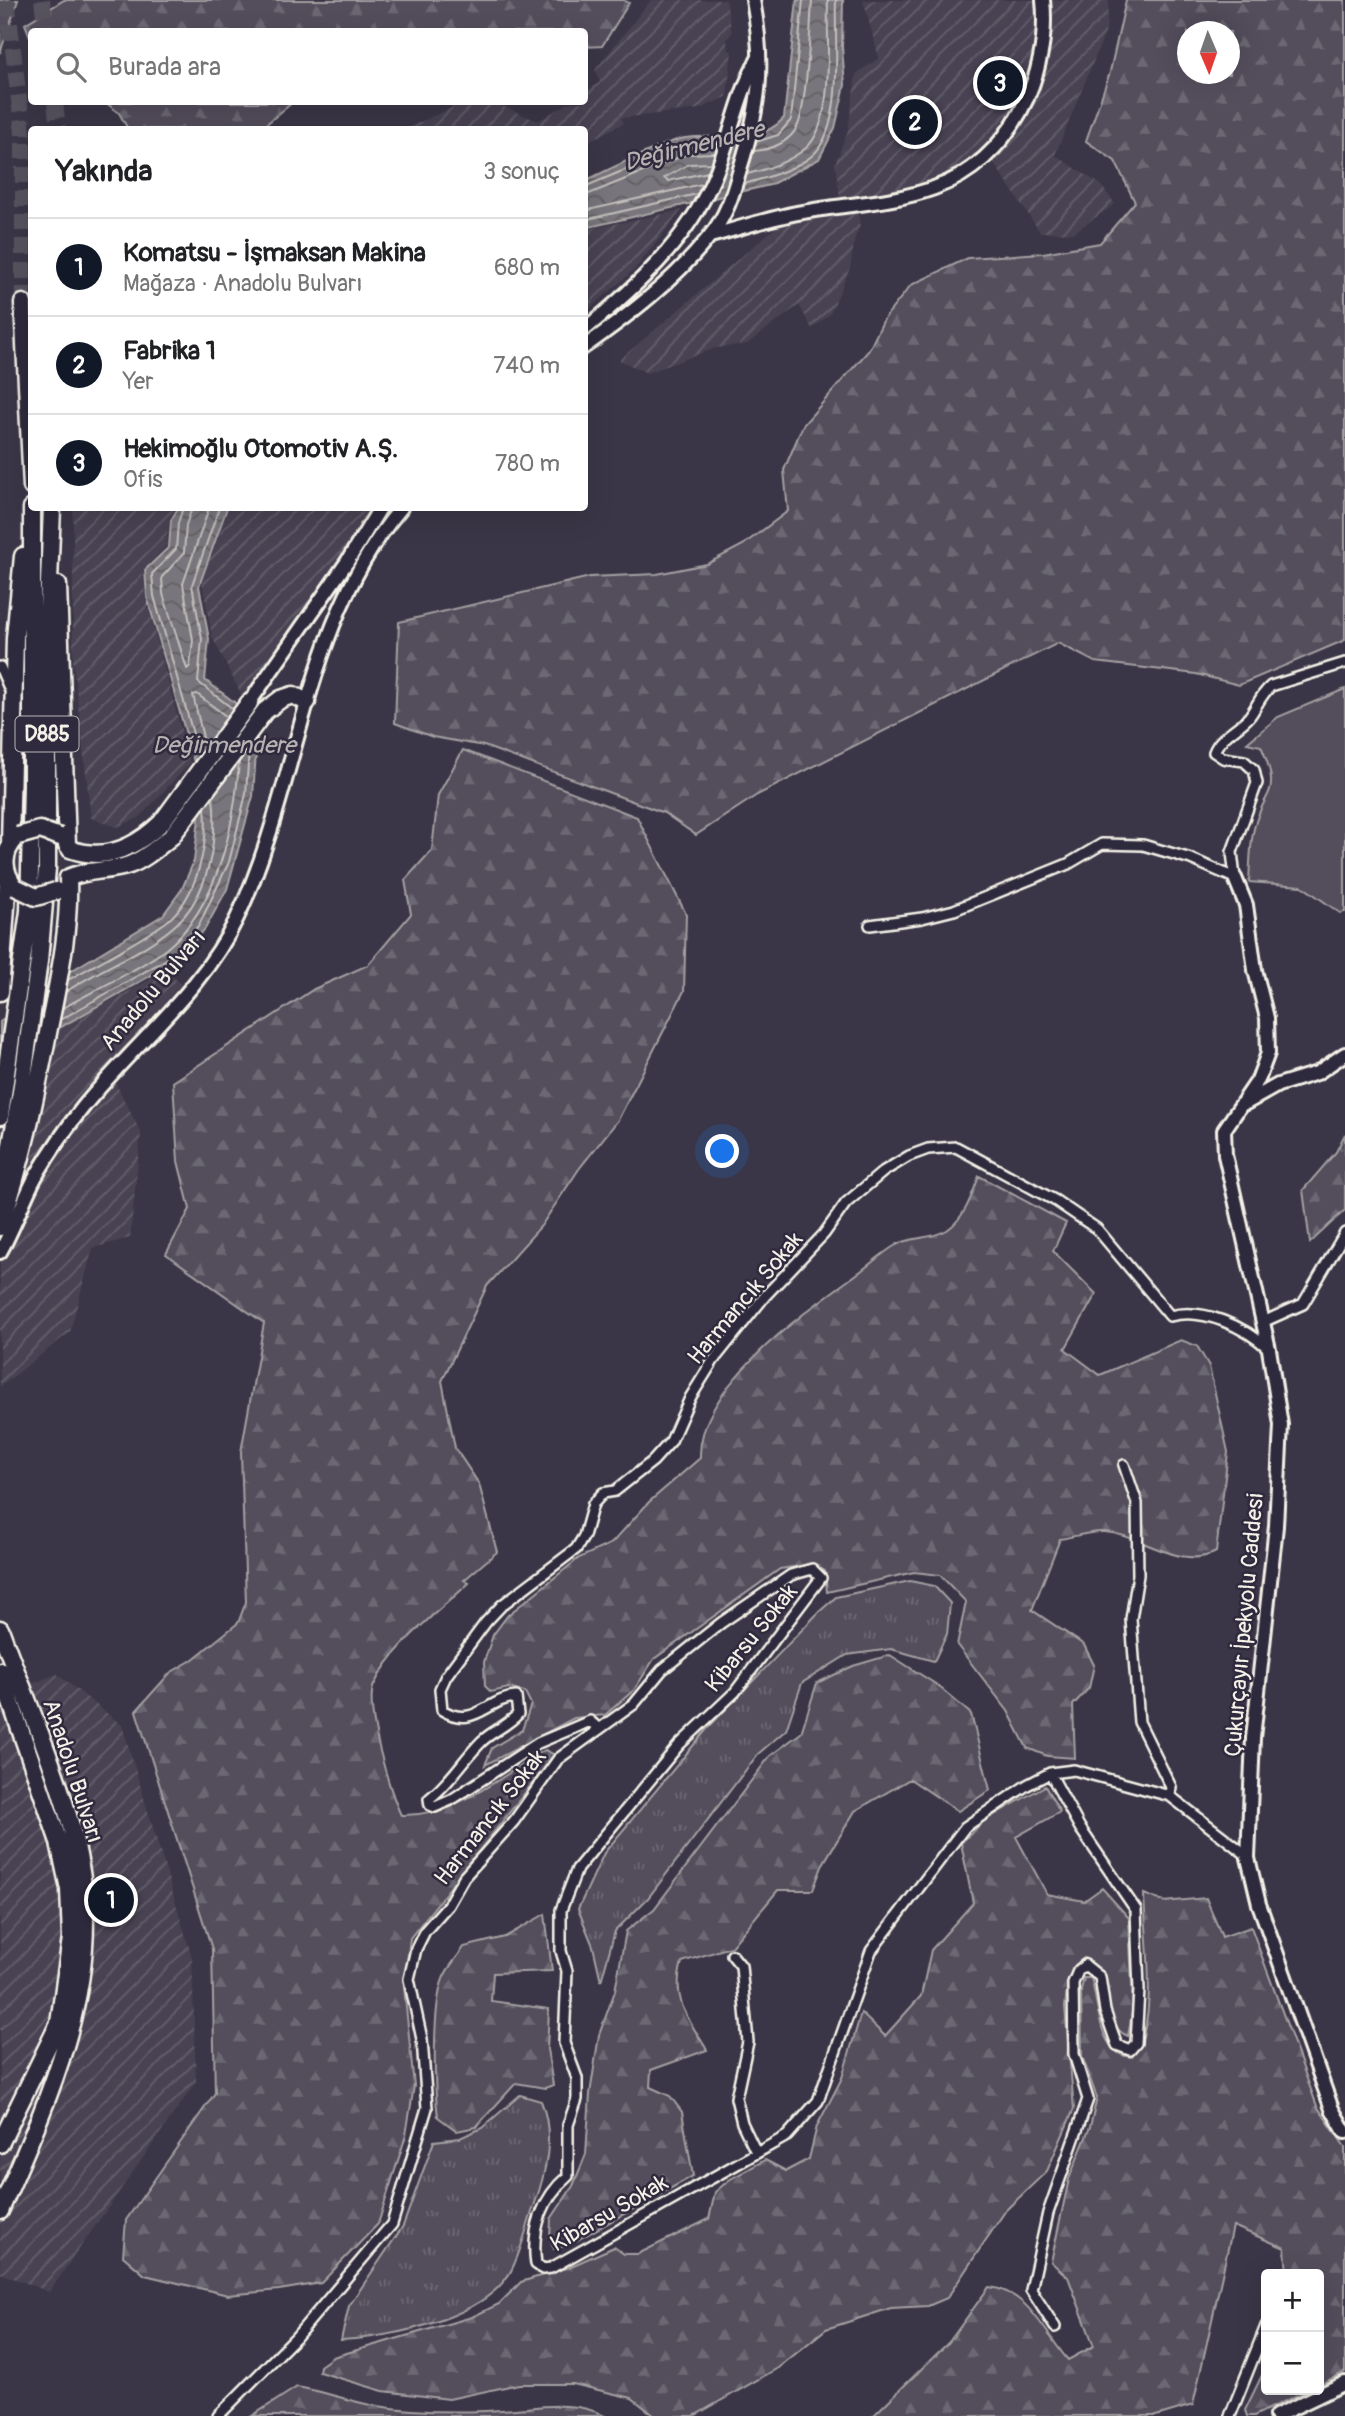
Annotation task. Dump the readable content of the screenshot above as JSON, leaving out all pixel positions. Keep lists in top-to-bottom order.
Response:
{
  "streets": {
    "highway": ["D885", "Anadolu Bulvarı"],
    "street": ["Harmancık Sokak", "Çukurçayır İpekyolu Caddesi", "Kibarsu Sokak"]
  },
  "crossings": [
    ["Harmancık Sokak", "Çukurçayır İpekyolu Caddesi"],
    ["Harmancık Sokak", "Kibarsu Sokak"],
    ["Çukurçayır İpekyolu Caddesi", "Kibarsu Sokak"]
  ],
  "water": ["Değirmendere"],
  "north": "bottom",
  "page": {
    "search": "Burada ara",
    "pins": ["3", "2", "1"],
    "heading": ["Yakında", "3 sonuç"],
    "list": [
      {
        "mark": "1",
        "name": "Komatsu - İşmaksan Makina",
        "note": "Mağaza · Anadolu Bulvarı",
        "value": "680 m"
      },
      {
        "mark": "2",
        "name": "Fabrika 1",
        "note": "Yer",
        "value": "740 m"
      },
      {
        "mark": "3",
        "name": "Hekimoğlu Otomotiv A.Ş.",
        "note": "Ofis",
        "value": "780 m"
      }
    ],
    "map_buttons": ["+", "−"]
  }
}
